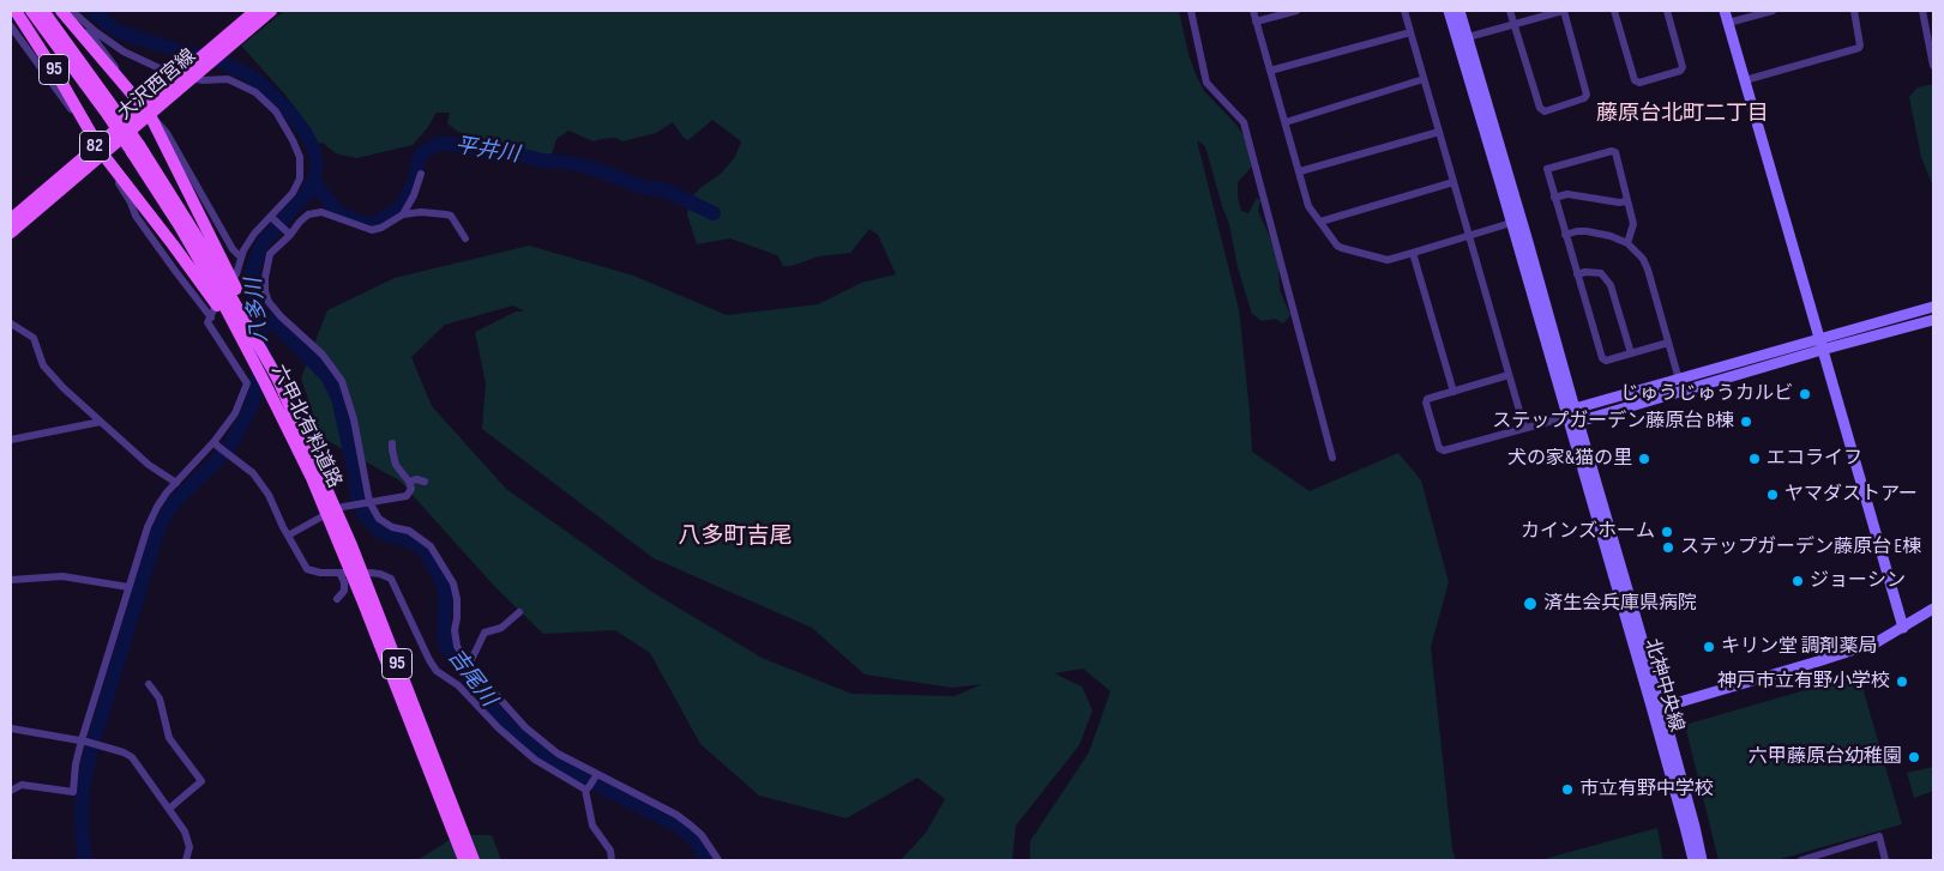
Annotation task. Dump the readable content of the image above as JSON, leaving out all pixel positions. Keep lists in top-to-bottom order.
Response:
{
  "streets": {
    "main road": [
      "95",
      "大沢西宮線",
      "82",
      "六甲北有料道路"
    ],
    "street": ["北神中央線"]
  },
  "crossings": [
    ["95", "大沢西宮線"]
  ],
  "districts": ["藤原台北町二丁目", "八多町吉尾"],
  "water": ["平井川", "八多川", "吉尾川"],
  "places": [
    "じゅうじゅうカルビ",
    "ステップガーデン藤原台 B棟",
    "犬の家&猫の里",
    "エコライフ",
    "ヤマダストアー",
    "カインズホーム",
    "ステップガーデン藤原台 E棟",
    "ジョーシン",
    "済生会兵庫県病院",
    "キリン堂 調剤薬局",
    "神戸市立有野小学校",
    "六甲藤原台幼稚園",
    "市立有野中学校"
  ]
}
